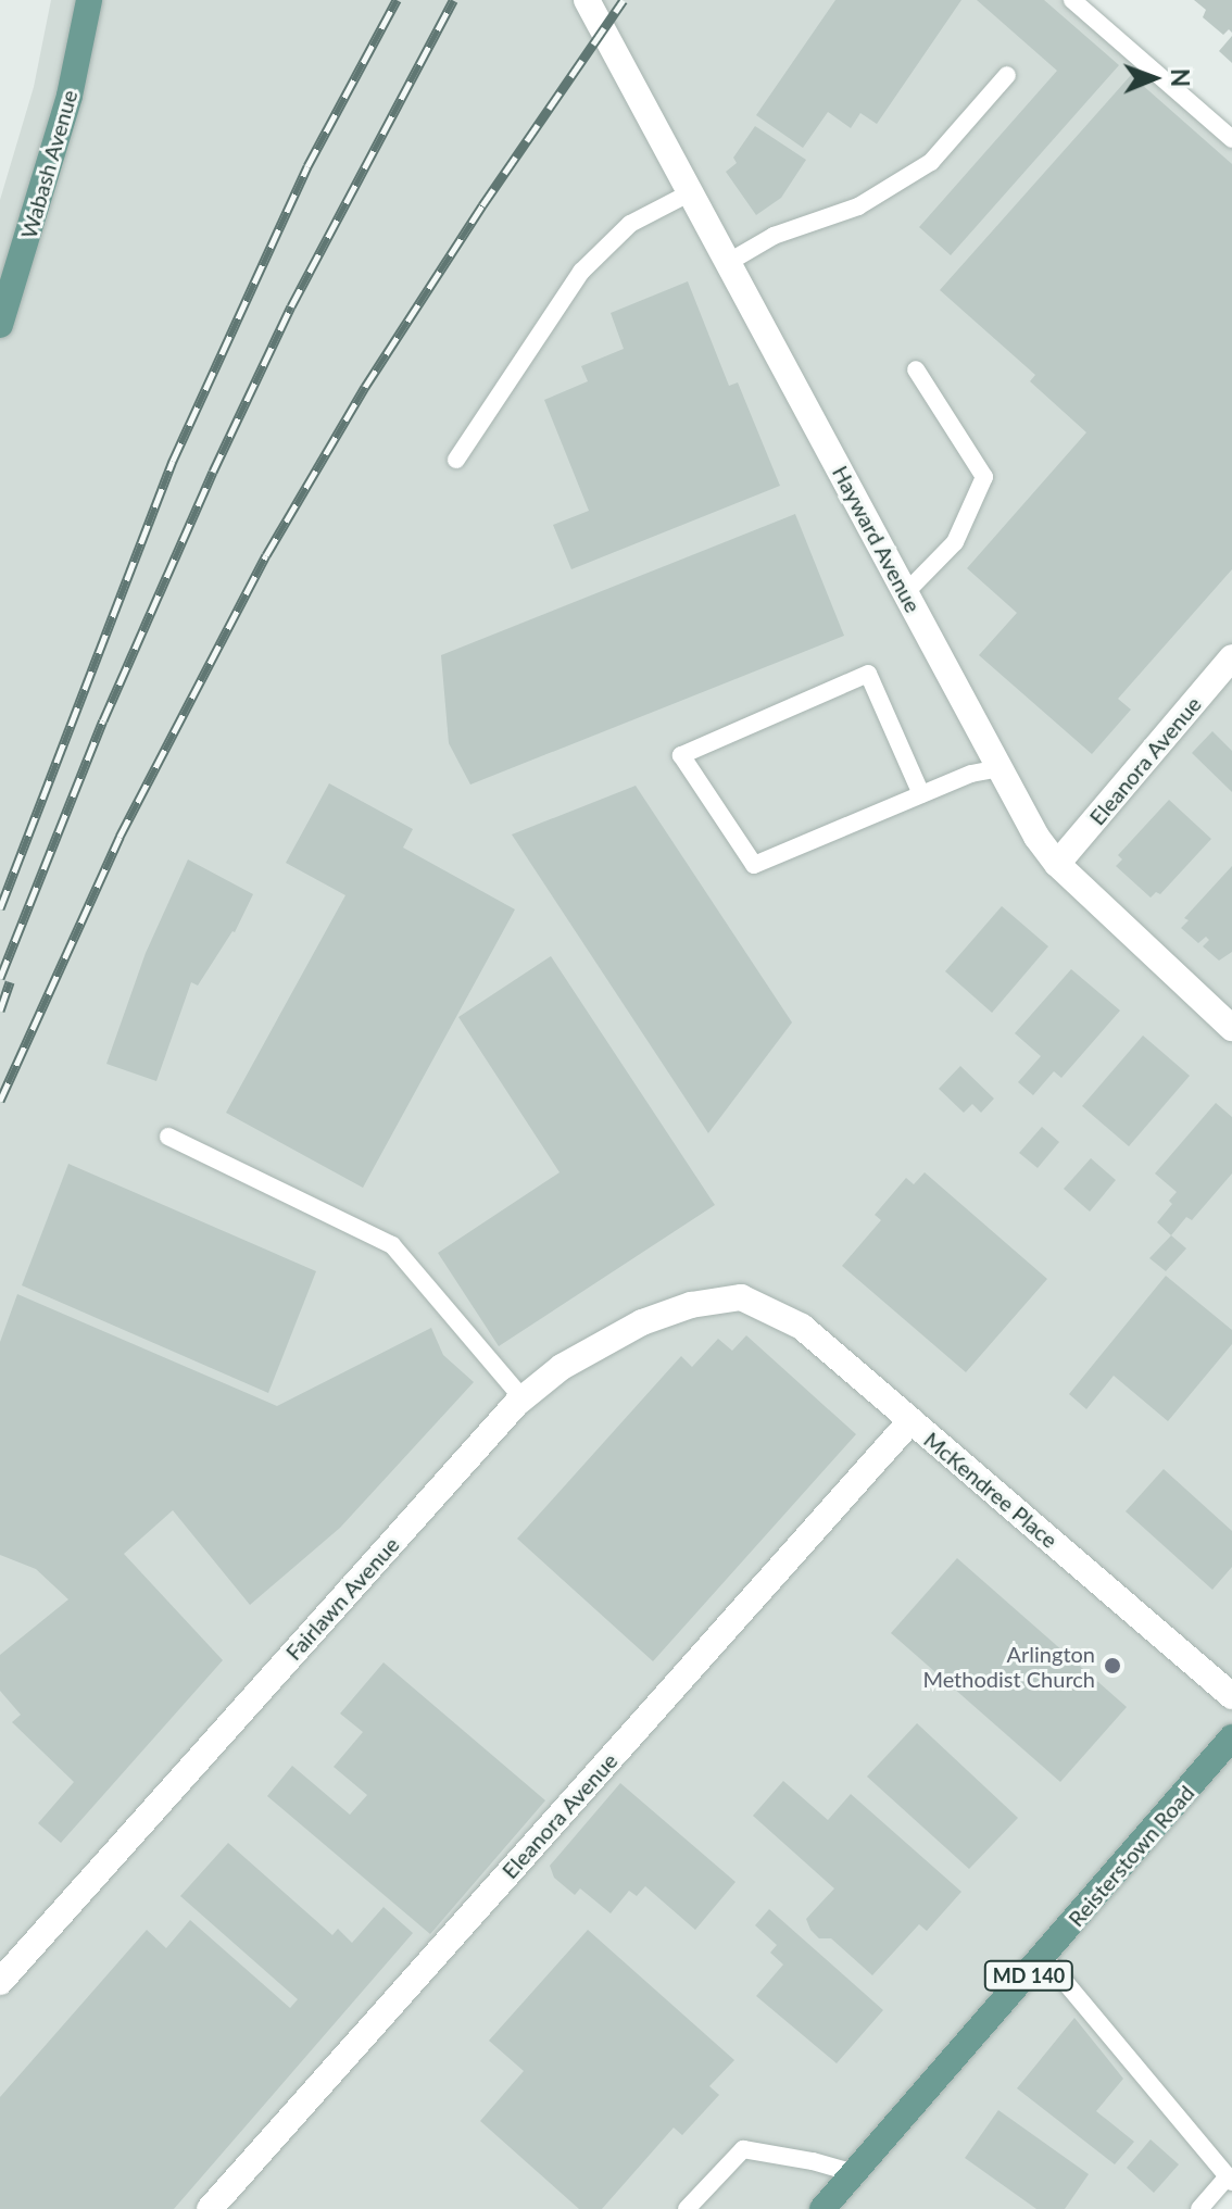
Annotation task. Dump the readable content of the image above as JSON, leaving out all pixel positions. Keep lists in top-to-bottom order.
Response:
{
  "streets": {
    "main road": ["Wabash Avenue", "Reisterstown Road", "MD 140"],
    "street": [
      "Hayward Avenue",
      "Eleanora Avenue",
      "McKendree Place",
      "Fairlawn Avenue"
    ]
  },
  "crossings": [
    ["Hayward Avenue", "Eleanora Avenue"],
    ["Eleanora Avenue", "McKendree Place"],
    ["McKendree Place", "Fairlawn Avenue"]
  ],
  "places": ["Arlington Methodist Church"],
  "north": "right"
}
